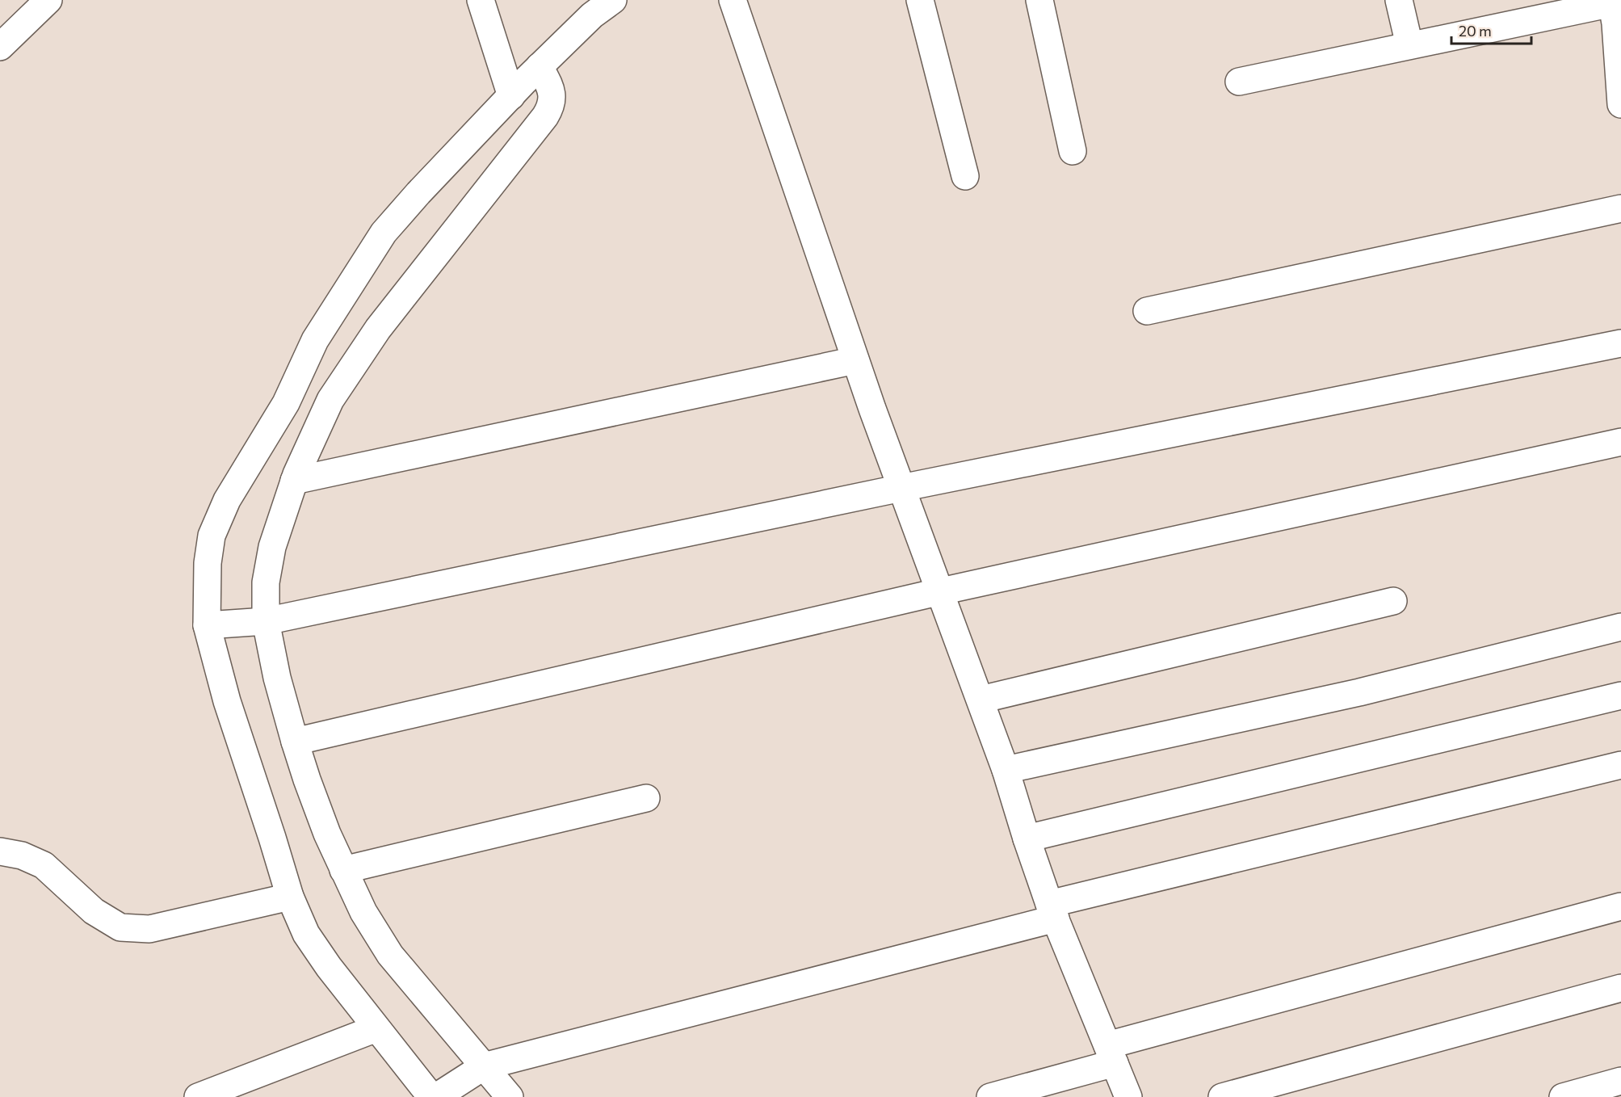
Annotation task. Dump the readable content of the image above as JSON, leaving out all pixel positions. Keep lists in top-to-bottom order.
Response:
{
  "scale_bar": "20 m"
}
